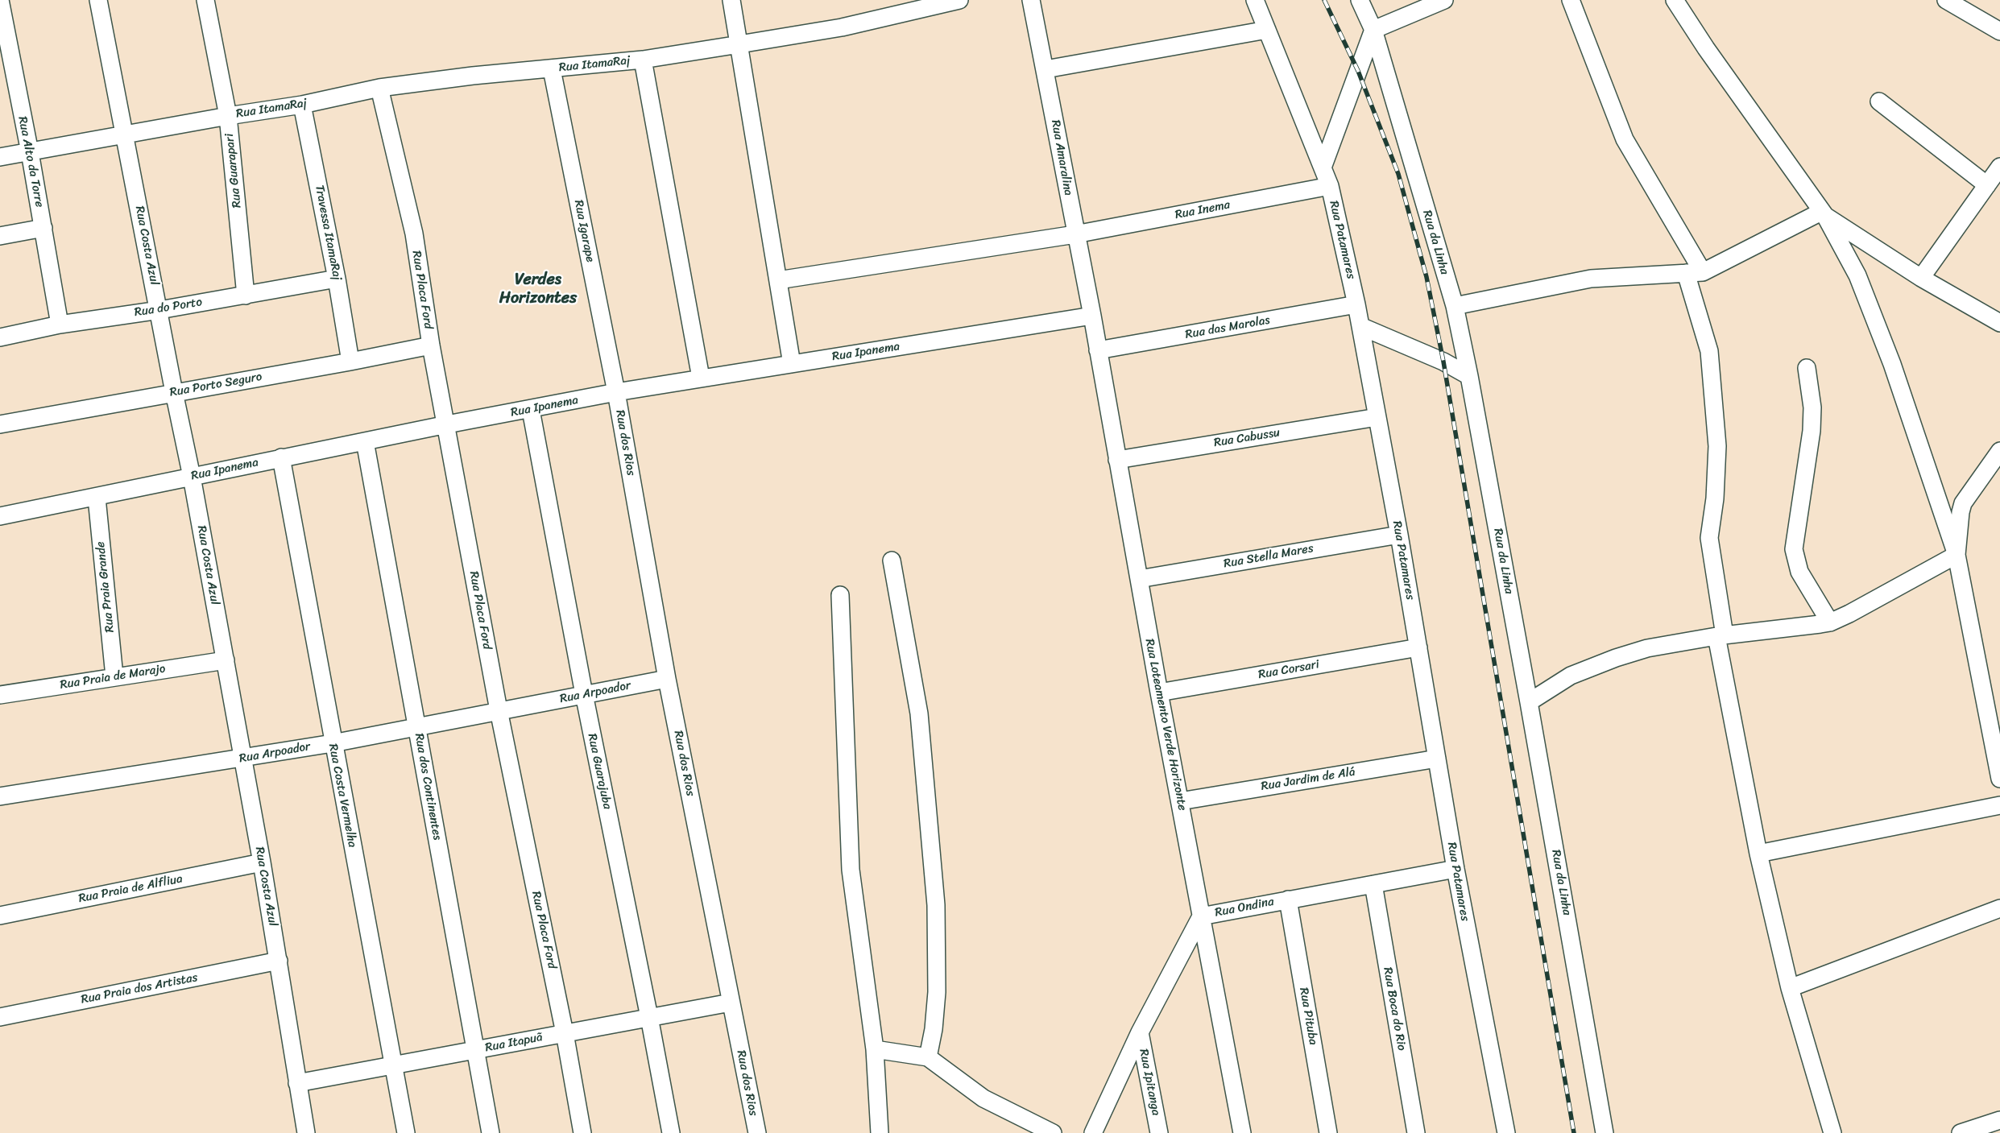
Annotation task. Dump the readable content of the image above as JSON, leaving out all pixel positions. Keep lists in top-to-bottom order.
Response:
{
  "streets": {
    "street": [
      "Rua ItamaRaj",
      "Rua Amaralina",
      "Rua Alto da Torre",
      "Rua Guarapari",
      "Rua Inema",
      "Rua Igarape",
      "Travessa ItamaRaj",
      "Rua Patamares",
      "Rua da Linha",
      "Rua Costa Azul",
      "Rua Placa Ford",
      "Rua do Porto",
      "Rua das Marolas",
      "Rua Ipanema",
      "Rua Porto Seguro",
      "Rua Cabussu",
      "Rua dos Rios",
      "Rua Stella Mares",
      "Rua Praia Grande",
      "Rua Corsari",
      "Rua Praia de Marajo",
      "Rua Arpoador",
      "Rua Loteamento Verde Horizonte",
      "Rua Guarajuba",
      "Rua Jardim de Alá",
      "Rua dos Continentes",
      "Rua Costa Vermelha",
      "Rua Praia de Alfliua",
      "Rua Ondina",
      "Rua Praia dos Artistas",
      "Rua Boca do Rio",
      "Rua Pituba",
      "Rua Itapuã",
      "Rua Ipitanga"
    ]
  },
  "crossings": [
    ["Rua ItamaRaj", "Rua Alto da Torre"],
    ["Rua ItamaRaj", "Rua Guarapari"],
    ["Rua ItamaRaj", "Rua Igarape"],
    ["Rua ItamaRaj", "Travessa ItamaRaj"],
    ["Rua ItamaRaj", "Rua Costa Azul"],
    ["Rua ItamaRaj", "Rua Placa Ford"],
    ["Rua Amaralina", "Rua Inema"],
    ["Rua Amaralina", "Rua Ipanema"],
    ["Rua Amaralina", "Rua Loteamento Verde Horizonte"],
    ["Rua Alto da Torre", "Rua do Porto"],
    ["Rua Guarapari", "Rua do Porto"],
    ["Rua Inema", "Rua Patamares"],
    ["Rua Igarape", "Rua Ipanema"],
    ["Rua Igarape", "Rua dos Rios"],
    ["Travessa ItamaRaj", "Rua do Porto"],
    ["Travessa ItamaRaj", "Rua Porto Seguro"],
    ["Rua Patamares", "Rua das Marolas"],
    ["Rua Patamares", "Rua Cabussu"],
    ["Rua Patamares", "Rua Stella Mares"],
    ["Rua Patamares", "Rua Corsari"],
    ["Rua Patamares", "Rua Jardim de Alá"],
    ["Rua Patamares", "Rua Ondina"],
    ["Rua Costa Azul", "Rua do Porto"],
    ["Rua Costa Azul", "Rua Ipanema"],
    ["Rua Costa Azul", "Rua Porto Seguro"],
    ["Rua Costa Azul", "Rua Praia de Marajo"],
    ["Rua Costa Azul", "Rua Arpoador"],
    ["Rua Costa Azul", "Rua Praia de Alfliua"],
    ["Rua Costa Azul", "Rua Praia dos Artistas"],
    ["Rua Costa Azul", "Rua Itapuã"],
    ["Rua Placa Ford", "Rua Ipanema"],
    ["Rua Placa Ford", "Rua Porto Seguro"],
    ["Rua Placa Ford", "Rua Arpoador"],
    ["Rua Placa Ford", "Rua Itapuã"],
    ["Rua das Marolas", "Rua Loteamento Verde Horizonte"],
    ["Rua Ipanema", "Rua dos Rios"],
    ["Rua Ipanema", "Rua Praia Grande"],
    ["Rua Ipanema", "Rua Loteamento Verde Horizonte"],
    ["Rua Ipanema", "Rua Guarajuba"],
    ["Rua Ipanema", "Rua dos Continentes"],
    ["Rua Ipanema", "Rua Costa Vermelha"],
    ["Rua Cabussu", "Rua Loteamento Verde Horizonte"],
    ["Rua dos Rios", "Rua Arpoador"],
    ["Rua dos Rios", "Rua Itapuã"],
    ["Rua Stella Mares", "Rua Loteamento Verde Horizonte"],
    ["Rua Praia Grande", "Rua Praia de Marajo"],
    ["Rua Corsari", "Rua Loteamento Verde Horizonte"],
    ["Rua Arpoador", "Rua Guarajuba"],
    ["Rua Arpoador", "Rua dos Continentes"],
    ["Rua Arpoador", "Rua Costa Vermelha"],
    ["Rua Loteamento Verde Horizonte", "Rua Jardim de Alá"],
    ["Rua Loteamento Verde Horizonte", "Rua Ondina"],
    ["Rua Guarajuba", "Rua Itapuã"],
    ["Rua dos Continentes", "Rua Itapuã"],
    ["Rua Costa Vermelha", "Rua Itapuã"],
    ["Rua Ondina", "Rua Boca do Rio"],
    ["Rua Ondina", "Rua Pituba"],
    ["Rua Ondina", "Rua Ipitanga"]
  ],
  "districts": ["Verdes Horizontes"]
}
